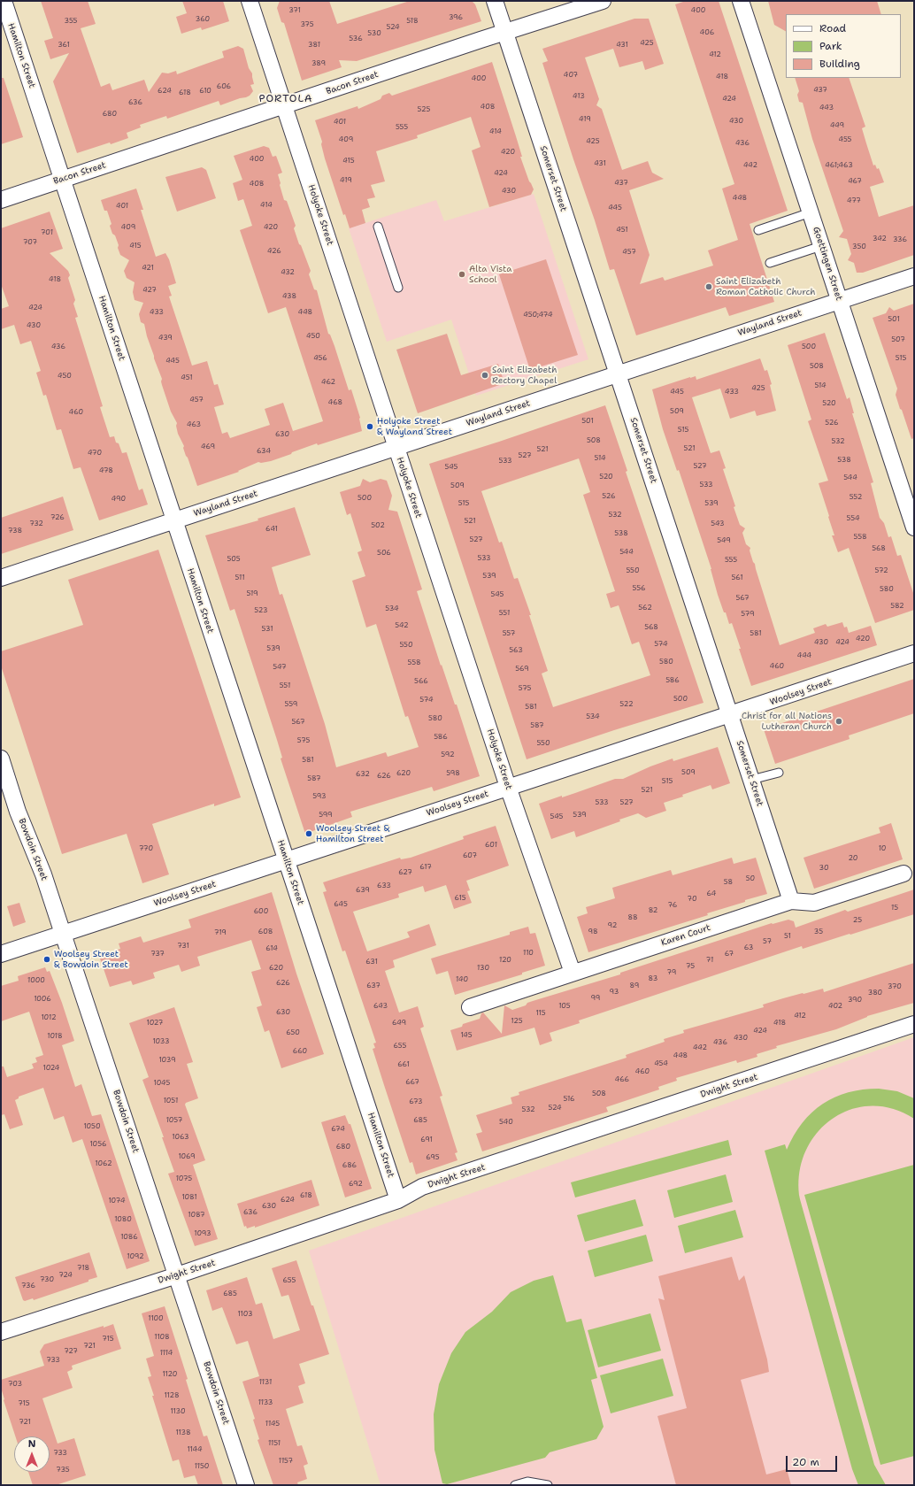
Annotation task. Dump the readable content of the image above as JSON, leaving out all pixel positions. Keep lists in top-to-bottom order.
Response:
{
  "streets": {
    "street": [
      "Hamilton Street",
      "Bacon Street",
      "Somerset Street",
      "Holyoke Street",
      "Goettingen Street",
      "Wayland Street",
      "Woolsey Street",
      "Bowdoin Street",
      "Karen Court",
      "Dwight Street"
    ]
  },
  "crossings": [
    ["Hamilton Street", "Bacon Street"],
    ["Hamilton Street", "Wayland Street"],
    ["Hamilton Street", "Woolsey Street"],
    ["Hamilton Street", "Dwight Street"],
    ["Bacon Street", "Somerset Street"],
    ["Bacon Street", "Holyoke Street"],
    ["Somerset Street", "Wayland Street"],
    ["Somerset Street", "Woolsey Street"],
    ["Somerset Street", "Karen Court"],
    ["Holyoke Street", "Wayland Street"],
    ["Holyoke Street", "Woolsey Street"],
    ["Holyoke Street", "Karen Court"],
    ["Goettingen Street", "Wayland Street"],
    ["Woolsey Street", "Bowdoin Street"],
    ["Bowdoin Street", "Dwight Street"]
  ],
  "districts": ["PORTOLA"],
  "places": [
    "Alta Vista School",
    "Saint Elizabeth Roman Catholic Church",
    "Saint Elizabeth Rectory Chapel",
    "Holyoke Street & Wayland Street",
    "Christ for all Nations Lutheran Church",
    "Woolsey Street & Hamilton Street",
    "Woolsey Street & Bowdoin Street"
  ],
  "house_numbers": [
    "371",
    "400",
    "396",
    "360",
    "355",
    "518",
    "375",
    "524",
    "406",
    "530",
    "536",
    "425",
    "361",
    "381",
    "431",
    "412",
    "389",
    "407",
    "418",
    "400",
    "606",
    "437",
    "624",
    "610",
    "618",
    "413",
    "424",
    "636",
    "408",
    "443",
    "525",
    "680",
    "419",
    "430",
    "401",
    "449",
    "555",
    "414",
    "409",
    "455",
    "425",
    "436",
    "420",
    "400",
    "415",
    "431",
    "442",
    "461;463",
    "424",
    "419",
    "467",
    "437",
    "408",
    "430",
    "448",
    "477",
    "414",
    "401",
    "445",
    "409",
    "420",
    "451",
    "701",
    "342",
    "336",
    "707",
    "415",
    "350",
    "426",
    "457",
    "421",
    "432",
    "418",
    "427",
    "438",
    "424",
    "433",
    "448",
    "450;474",
    "501",
    "430",
    "450",
    "439",
    "507",
    "436",
    "500",
    "456",
    "515",
    "445",
    "508",
    "450",
    "451",
    "462",
    "514",
    "425",
    "445",
    "433",
    "457",
    "468",
    "520",
    "509",
    "460",
    "501",
    "526",
    "463",
    "515",
    "630",
    "508",
    "532",
    "469",
    "521",
    "521",
    "634",
    "470",
    "527",
    "514",
    "538",
    "533",
    "527",
    "545",
    "478",
    "520",
    "544",
    "533",
    "509",
    "526",
    "552",
    "500",
    "490",
    "515",
    "539",
    "532",
    "726",
    "554",
    "521",
    "732",
    "543",
    "502",
    "641",
    "738",
    "538",
    "558",
    "527",
    "549",
    "568",
    "544",
    "506",
    "533",
    "505",
    "555",
    "550",
    "572",
    "539",
    "511",
    "561",
    "556",
    "580",
    "519",
    "545",
    "567",
    "582",
    "562",
    "534",
    "523",
    "551",
    "579",
    "542",
    "568",
    "531",
    "557",
    "581",
    "420",
    "430",
    "424",
    "574",
    "550",
    "539",
    "563",
    "444",
    "580",
    "558",
    "460",
    "547",
    "569",
    "586",
    "566",
    "551",
    "575",
    "500",
    "574",
    "559",
    "522",
    "581",
    "534",
    "580",
    "567",
    "587",
    "586",
    "575",
    "550",
    "592",
    "581",
    "509",
    "620",
    "598",
    "632",
    "626",
    "587",
    "515",
    "521",
    "593",
    "533",
    "527",
    "599",
    "539",
    "545",
    "601",
    "770",
    "10",
    "607",
    "20",
    "617",
    "30",
    "627",
    "50",
    "58",
    "633",
    "639",
    "64",
    "615",
    "70",
    "645",
    "76",
    "15",
    "82",
    "600",
    "88",
    "25",
    "92",
    "608",
    "98",
    "35",
    "719",
    "51",
    "57",
    "731",
    "63",
    "614",
    "110",
    "737",
    "67",
    "120",
    "71",
    "631",
    "75",
    "620",
    "130",
    "79",
    "83",
    "140",
    "1000",
    "626",
    "637",
    "89",
    "370",
    "93",
    "380",
    "99",
    "1006",
    "390",
    "643",
    "105",
    "402",
    "630",
    "115",
    "412",
    "1012",
    "125",
    "1027",
    "649",
    "418",
    "424",
    "650",
    "145",
    "1018",
    "430",
    "1033",
    "436",
    "655",
    "442",
    "660",
    "448",
    "1039",
    "454",
    "661",
    "1024",
    "460",
    "466",
    "667",
    "1045",
    "508",
    "516",
    "1051",
    "673",
    "524",
    "532",
    "1057",
    "685",
    "540",
    "1050",
    "674",
    "1063",
    "691",
    "1056",
    "680",
    "1069",
    "695",
    "1062",
    "686",
    "1075",
    "692",
    "618",
    "1081",
    "624",
    "1074",
    "630",
    "636",
    "1087",
    "1080",
    "1093",
    "1086",
    "1092",
    "718",
    "724",
    "730",
    "655",
    "736",
    "685",
    "1103",
    "1100",
    "1108",
    "715",
    "721",
    "727",
    "1114",
    "733",
    "1120",
    "1131",
    "703",
    "1128",
    "1133",
    "715",
    "1130",
    "721",
    "1145",
    "1138",
    "1151",
    "1144",
    "733",
    "1157",
    "1150",
    "735"
  ],
  "legend": ["Road", "Park", "Building"],
  "scale_bar": "20 m",
  "north": "top"
}
